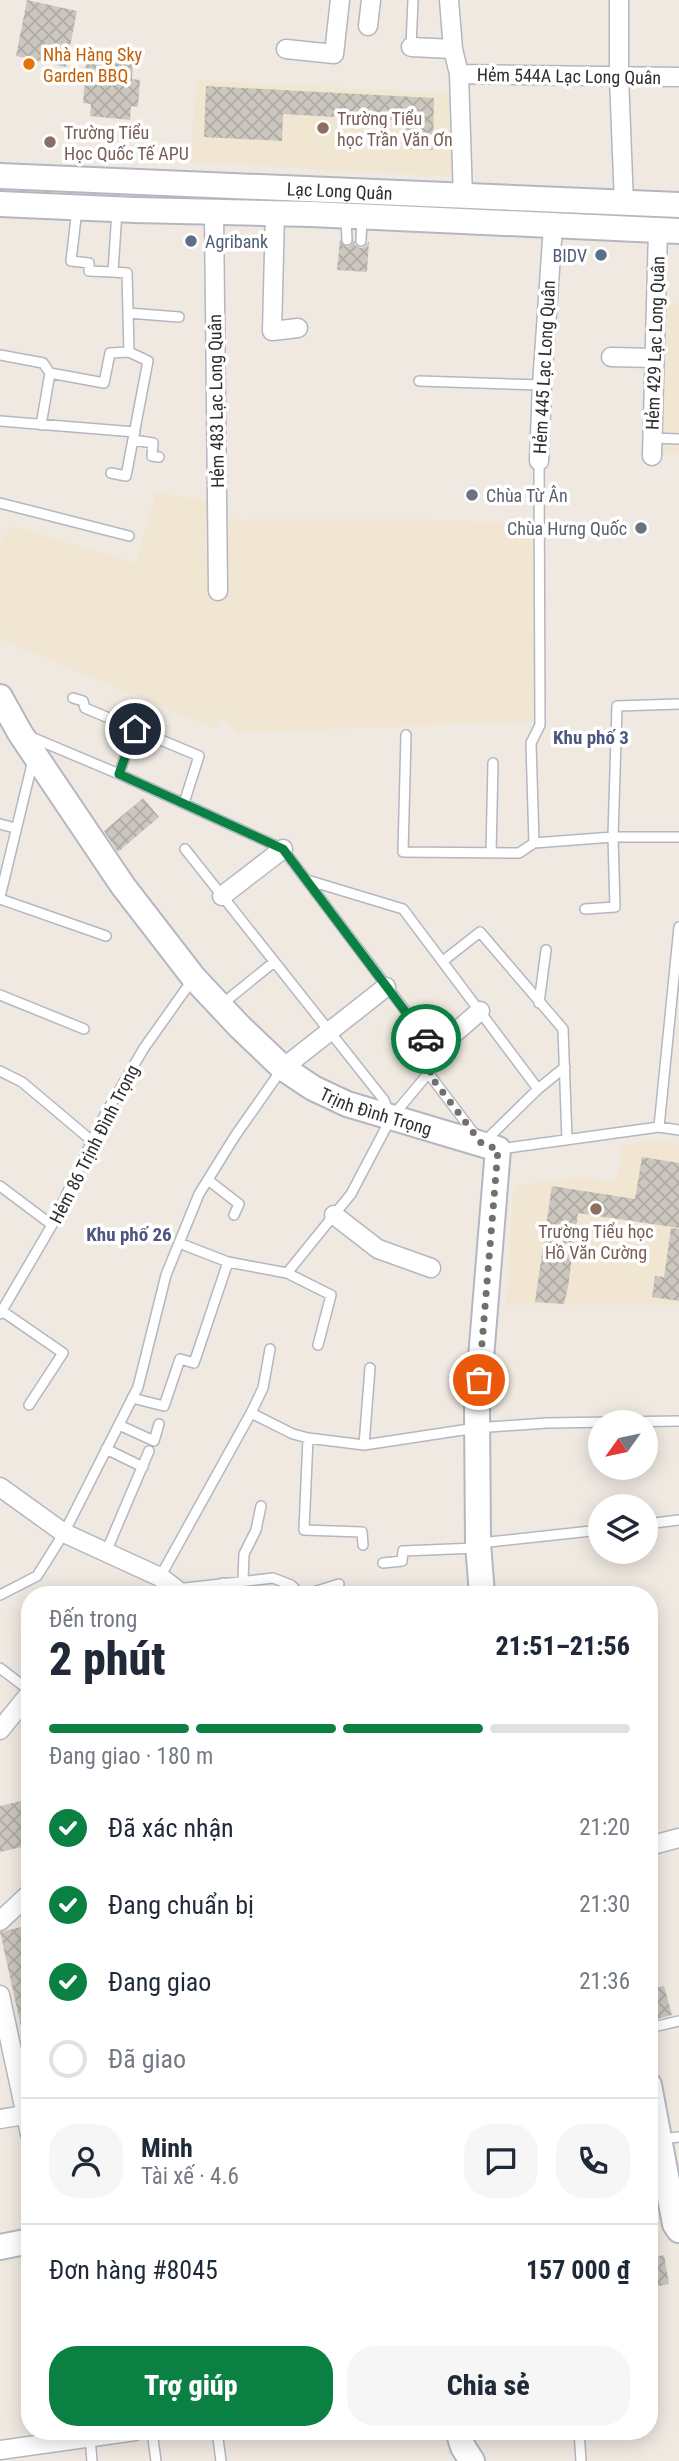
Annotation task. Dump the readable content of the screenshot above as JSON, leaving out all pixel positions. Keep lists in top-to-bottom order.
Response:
{
  "streets": {
    "street": [
      "Hẻm 544A Lạc Long Quân",
      "Lạc Long Quân",
      "Hẻm 429 Lạc Long Quân",
      "Hẻm 445 Lạc Long Quân",
      "Hẻm 483 Lạc Long Quân",
      "Trịnh Đình Trọng"
    ],
    "lane": ["Hẻm 86 Trịnh Đình Trọng"]
  },
  "crossings": [
    ["Lạc Long Quân", "Hẻm 429 Lạc Long Quân"],
    ["Lạc Long Quân", "Hẻm 445 Lạc Long Quân"],
    ["Lạc Long Quân", "Hẻm 483 Lạc Long Quân"],
    ["Trịnh Đình Trọng", "Hẻm 86 Trịnh Đình Trọng"]
  ],
  "districts": ["Khu phố 3", "Khu phố 26"],
  "places": [
    "Nhà Hàng Sky Garden BBQ",
    "Trường Tiểu học Trần Văn Ơn",
    "Trường Tiểu Học Quốc Tế APU",
    "Agribank",
    "BIDV",
    "Chùa Từ Ân",
    "Chùa Hưng Quốc",
    "Trường Tiểu học Hồ Văn Cường"
  ],
  "north": "bottom left",
  "page": {
    "heading": ["2 phút", "Đến trong", "21:51–21:56"],
    "panel": [
      "Minh",
      "Tài xế · 4.6",
      "Đơn hàng #8045",
      "157 000 ₫"
    ],
    "bar": "Đang giao · 180 m",
    "list": [
      ["Đã xác nhận", "21:20"],
      ["Đang chuẩn bị", "21:30"],
      ["Đang giao", "21:36"],
      "Đã giao"
    ],
    "buttons": ["Trợ giúp", "Chia sẻ"]
  }
}
